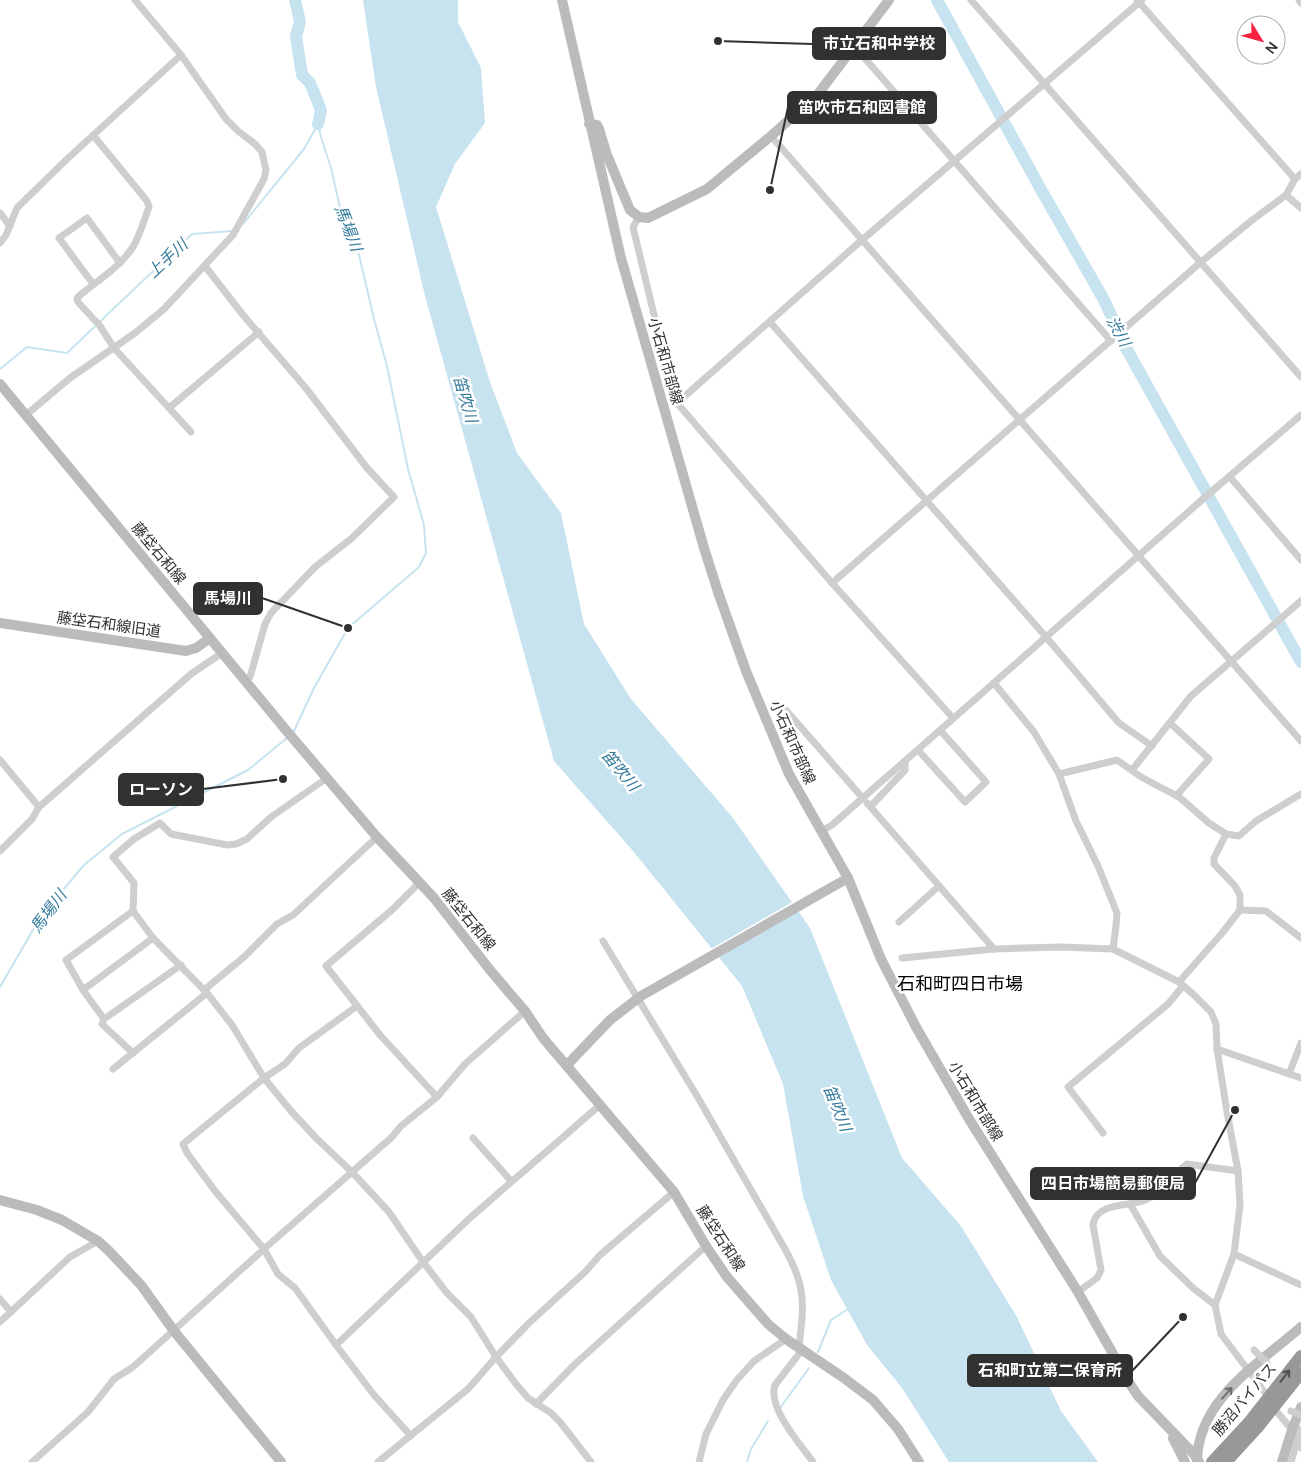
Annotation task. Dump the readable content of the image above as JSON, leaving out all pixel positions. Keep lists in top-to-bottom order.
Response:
{
  "streets": {
    "highway": ["勝沼バイパス"],
    "main road": ["小石和市部線", "藤垈石和線", "藤垈石和線旧道"]
  },
  "crossings": [
    ["藤垈石和線", "藤垈石和線旧道"]
  ],
  "districts": ["石和町四日市場"],
  "water": [
    "馬場川",
    "上手川",
    "渋川",
    "笛吹川"
  ],
  "places": [
    "市立石和中学校",
    "笛吹市石和図書館",
    "馬場川",
    "ローソン",
    "四日市場簡易郵便局",
    "石和町立第二保育所"
  ],
  "north": "bottom right"
}
